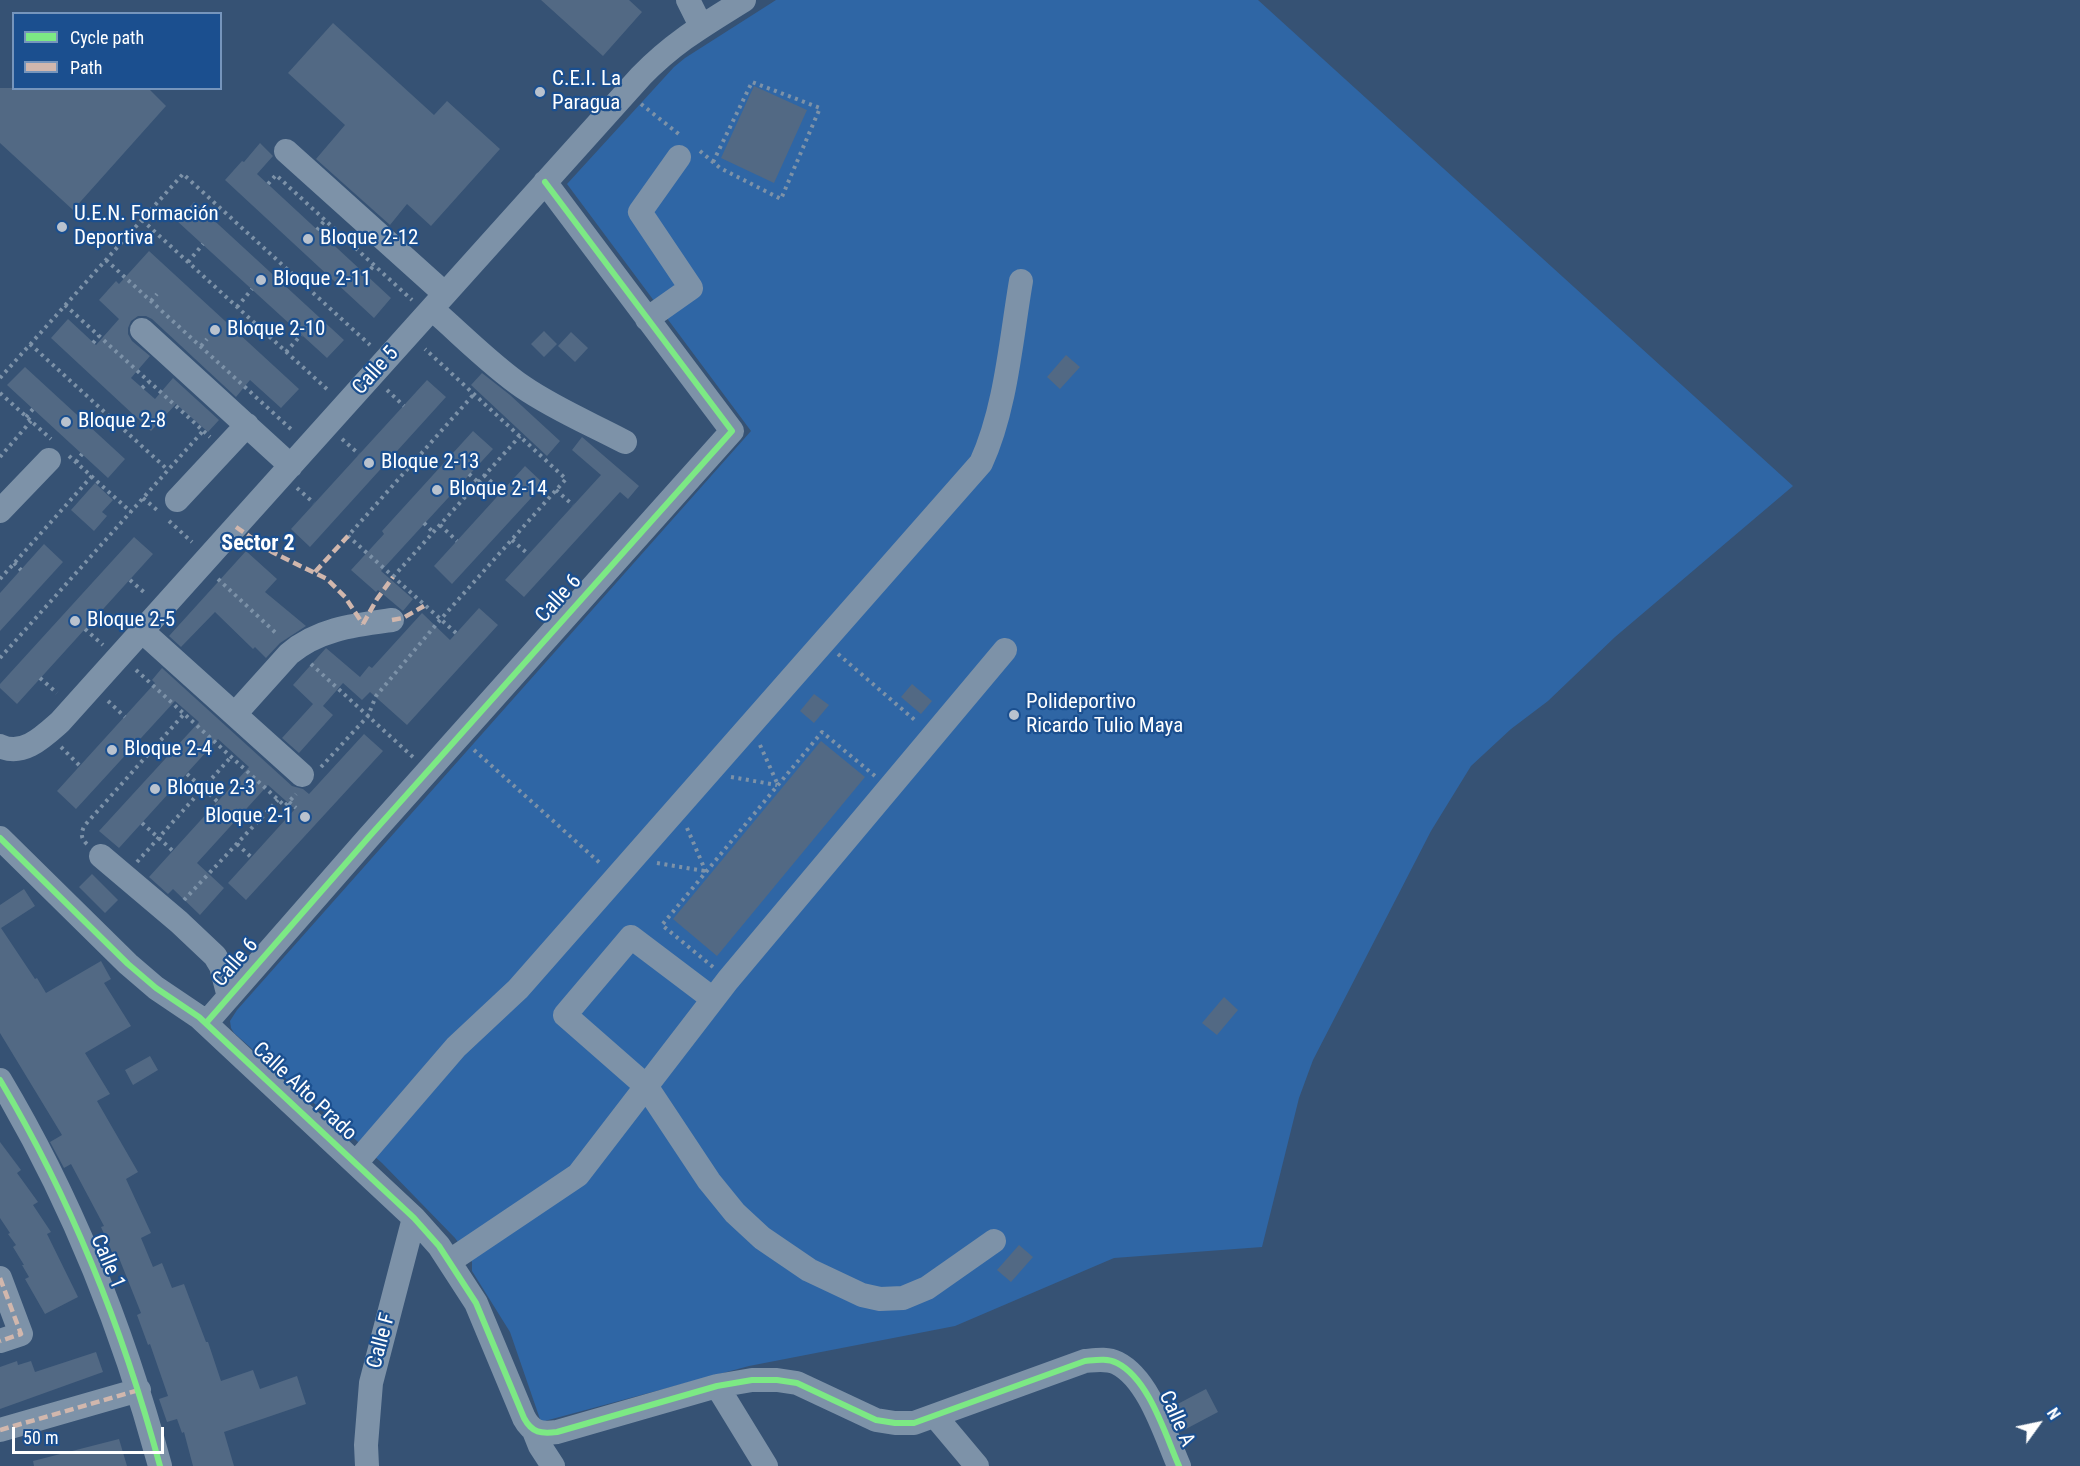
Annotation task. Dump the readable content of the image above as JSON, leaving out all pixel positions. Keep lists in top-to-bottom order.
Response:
{
  "streets": {
    "street": [
      "Calle 5",
      "Calle 6",
      "Calle Alto Prado",
      "Calle 1",
      "Calle F",
      "Calle A"
    ]
  },
  "crossings": [
    ["Calle 5", "Calle 6"],
    ["Calle 6", "Calle Alto Prado"],
    ["Calle Alto Prado", "Calle F"]
  ],
  "districts": ["Sector 2"],
  "places": [
    "C.E.I. La Paragua",
    "U.E.N. Formación Deportiva",
    "Bloque 2-12",
    "Bloque 2-11",
    "Bloque 2-10",
    "Bloque 2-8",
    "Bloque 2-13",
    "Bloque 2-14",
    "Bloque 2-5",
    "Polideportivo Ricardo Tulio Maya",
    "Bloque 2-4",
    "Bloque 2-3",
    "Bloque 2-1"
  ],
  "legend": ["Cycle path", "Path"],
  "scale_bar": "50 m",
  "north": "top right"
}
